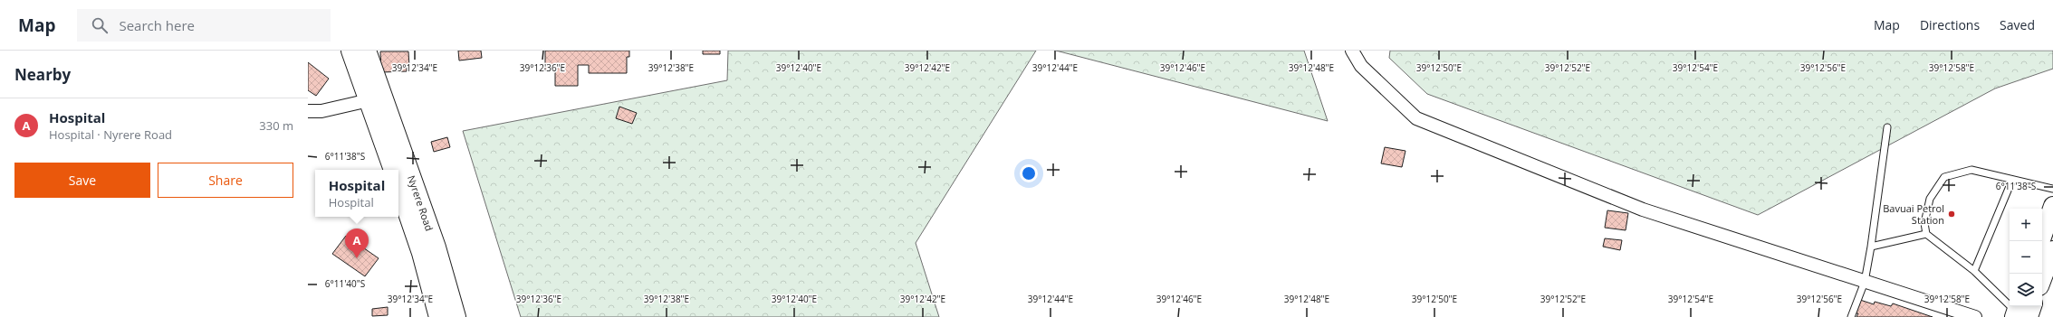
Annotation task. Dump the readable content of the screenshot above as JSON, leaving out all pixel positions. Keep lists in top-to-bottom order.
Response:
{
  "streets": {
    "main road": ["Nyrere Road"]
  },
  "places": ["Bavuai Petrol Station"],
  "page": {
    "header": "Map",
    "search": "Search here",
    "nav": ["Map", "Directions", "Saved"],
    "heading": "Nearby",
    "list": [
      {
        "mark": "A",
        "name": "Hospital",
        "note": "Hospital · Nyrere Road",
        "value": "330 m"
      }
    ],
    "buttons": ["Save", "Share"],
    "popup": ["Hospital", "Hospital"],
    "map_buttons": ["+", "−"],
    "pins": "A"
  },
  "coordinates": [
    "39°12'34\"E",
    "39°12'36\"E",
    "39°12'38\"E",
    "39°12'40\"E",
    "39°12'42\"E",
    "39°12'44\"E",
    "39°12'46\"E",
    "39°12'48\"E",
    "39°12'50\"E",
    "39°12'52\"E",
    "39°12'54\"E",
    "39°12'56\"E",
    "39°12'58\"E",
    "6°11'38\"S",
    "6°11'40\"S"
  ]
}
